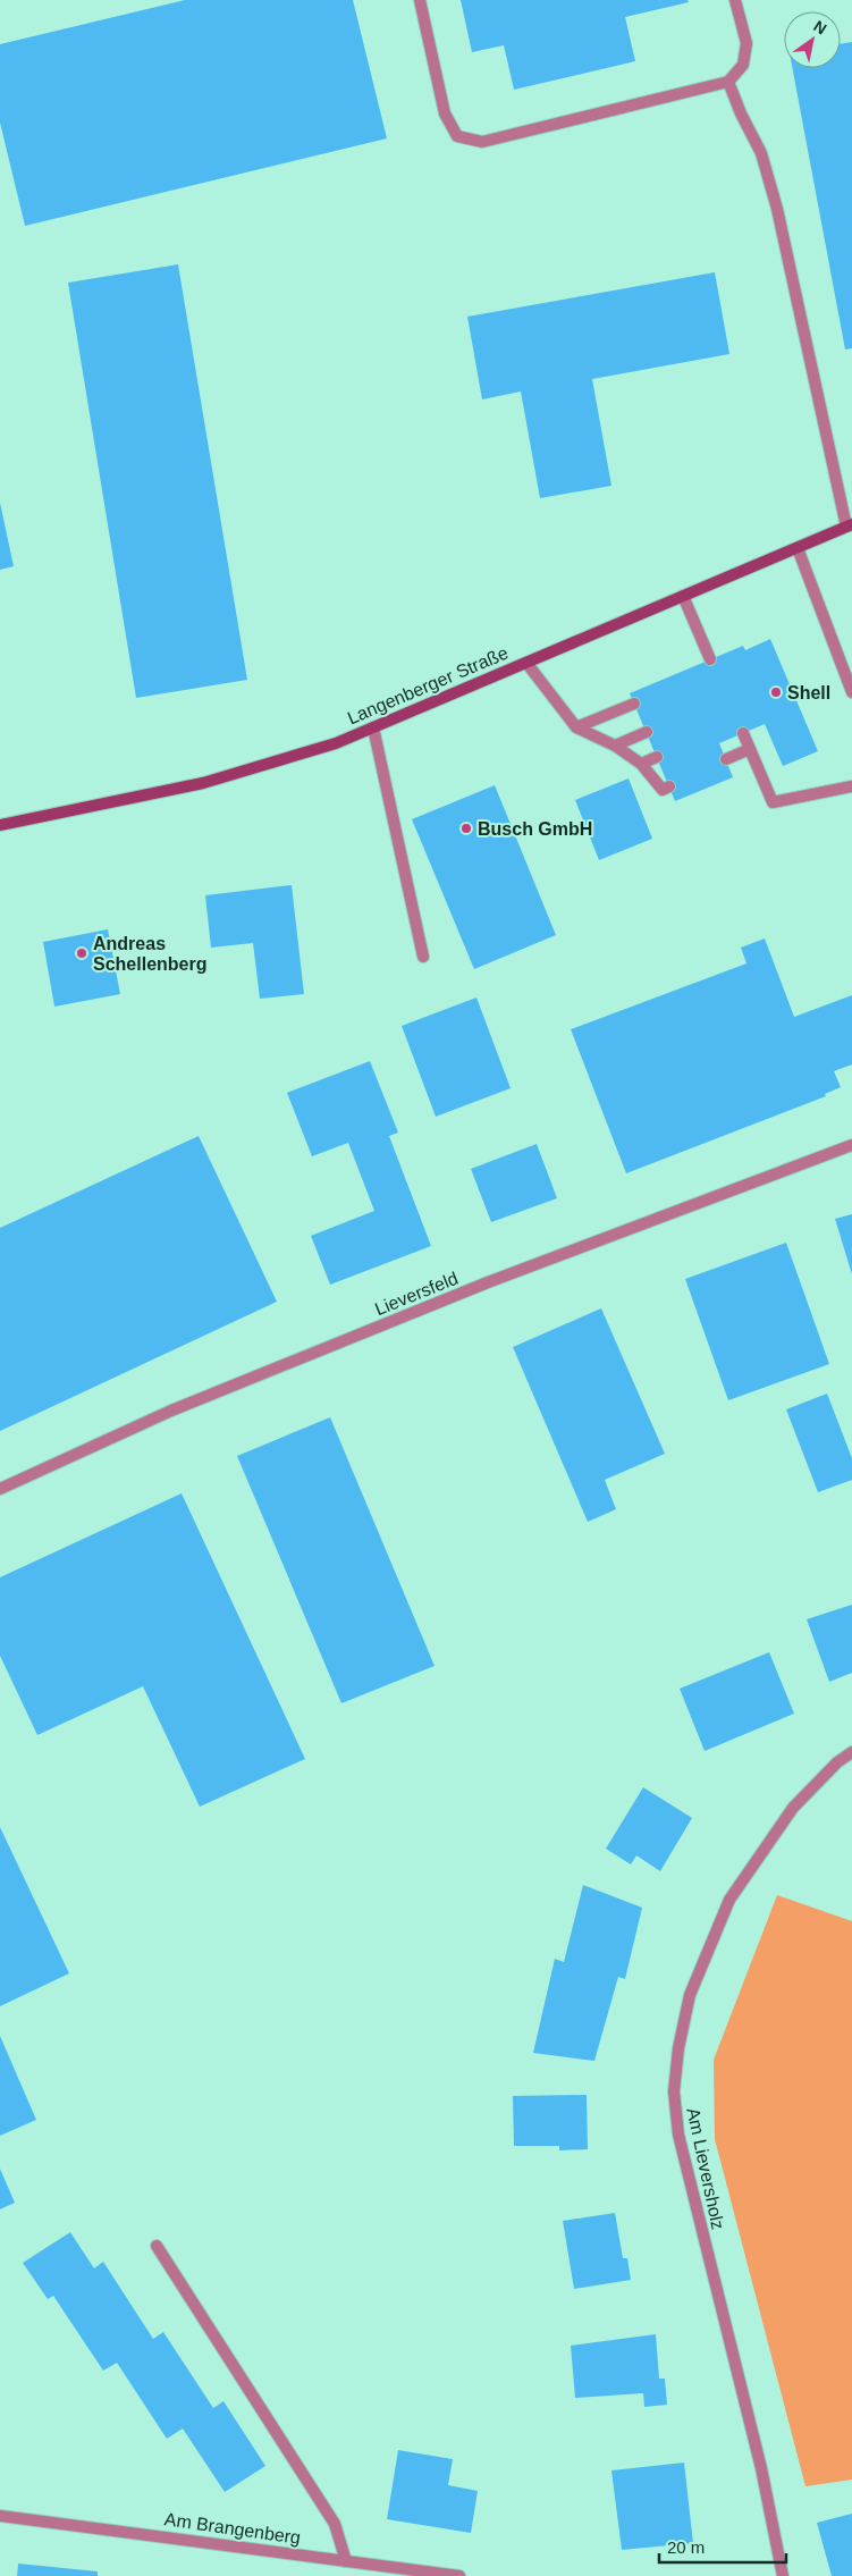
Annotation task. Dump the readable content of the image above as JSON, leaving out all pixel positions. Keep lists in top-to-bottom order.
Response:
{
  "streets": {
    "main road": ["Langenberger Straße"],
    "street": ["Lieversfeld", "Am Lieversholz", "Am Brangenberg"]
  },
  "places": ["Shell", "Busch GmbH", "Andreas Schellenberg"],
  "scale_bar": "20 m",
  "north": "top right"
}
